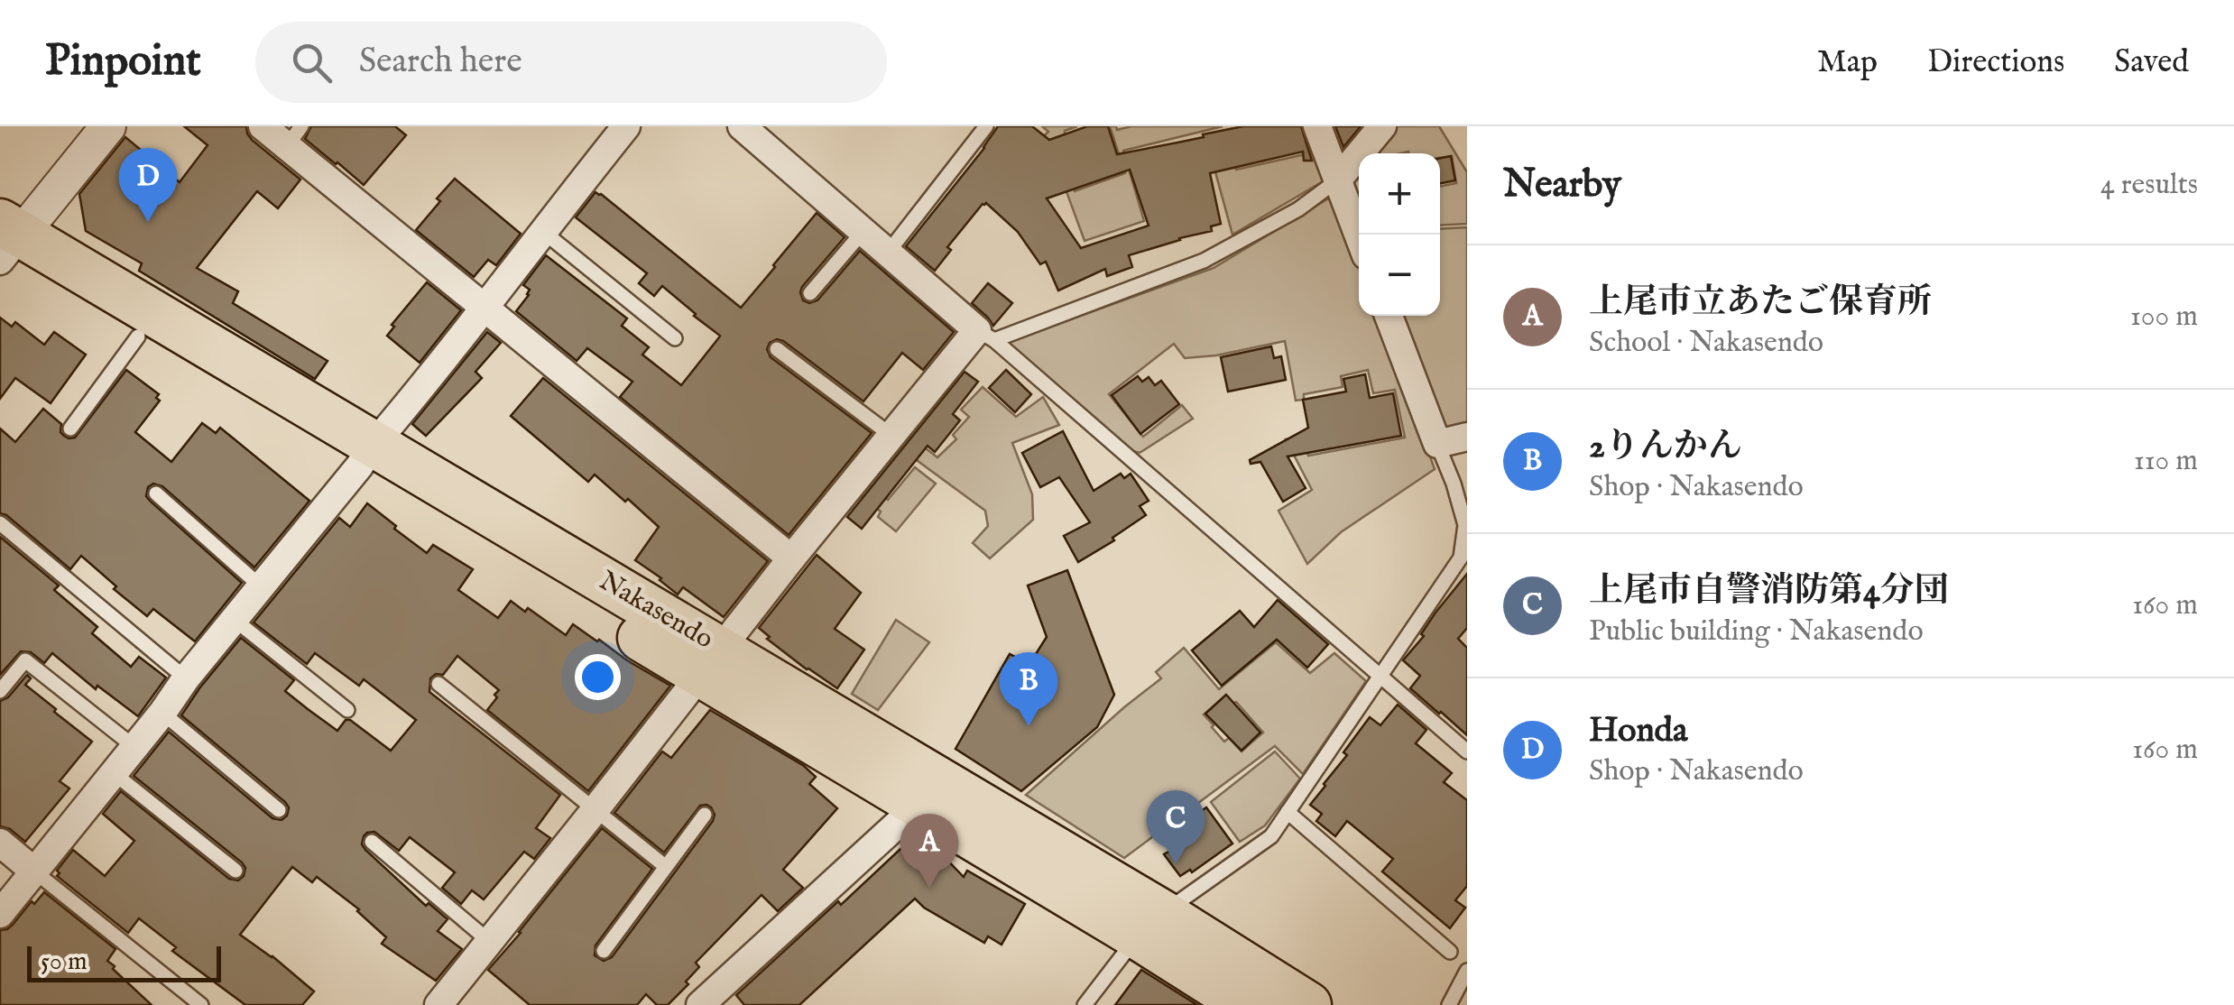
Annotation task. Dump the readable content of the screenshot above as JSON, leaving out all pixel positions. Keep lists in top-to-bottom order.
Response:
{
  "streets": {
    "highway": ["Nakasendo"]
  },
  "scale_bar": "50 m",
  "page": {
    "header": "Pinpoint",
    "search": "Search here",
    "nav": ["Map", "Directions", "Saved"],
    "heading": ["Nearby", "4 results"],
    "pins": [
      "D",
      "B",
      "C",
      "A"
    ],
    "map_buttons": ["+", "−"],
    "list": [
      {
        "mark": "A",
        "name": "上尾市立あたご保育所",
        "note": "School · Nakasendo",
        "value": "100 m"
      },
      {
        "mark": "B",
        "name": "2りんかん",
        "note": "Shop · Nakasendo",
        "value": "110 m"
      },
      {
        "mark": "C",
        "name": "上尾市自警消防第4分団",
        "note": "Public building · Nakasendo",
        "value": "160 m"
      },
      {
        "mark": "D",
        "name": "Honda",
        "note": "Shop · Nakasendo",
        "value": "160 m"
      }
    ],
    "scale": "50 m"
  }
}
